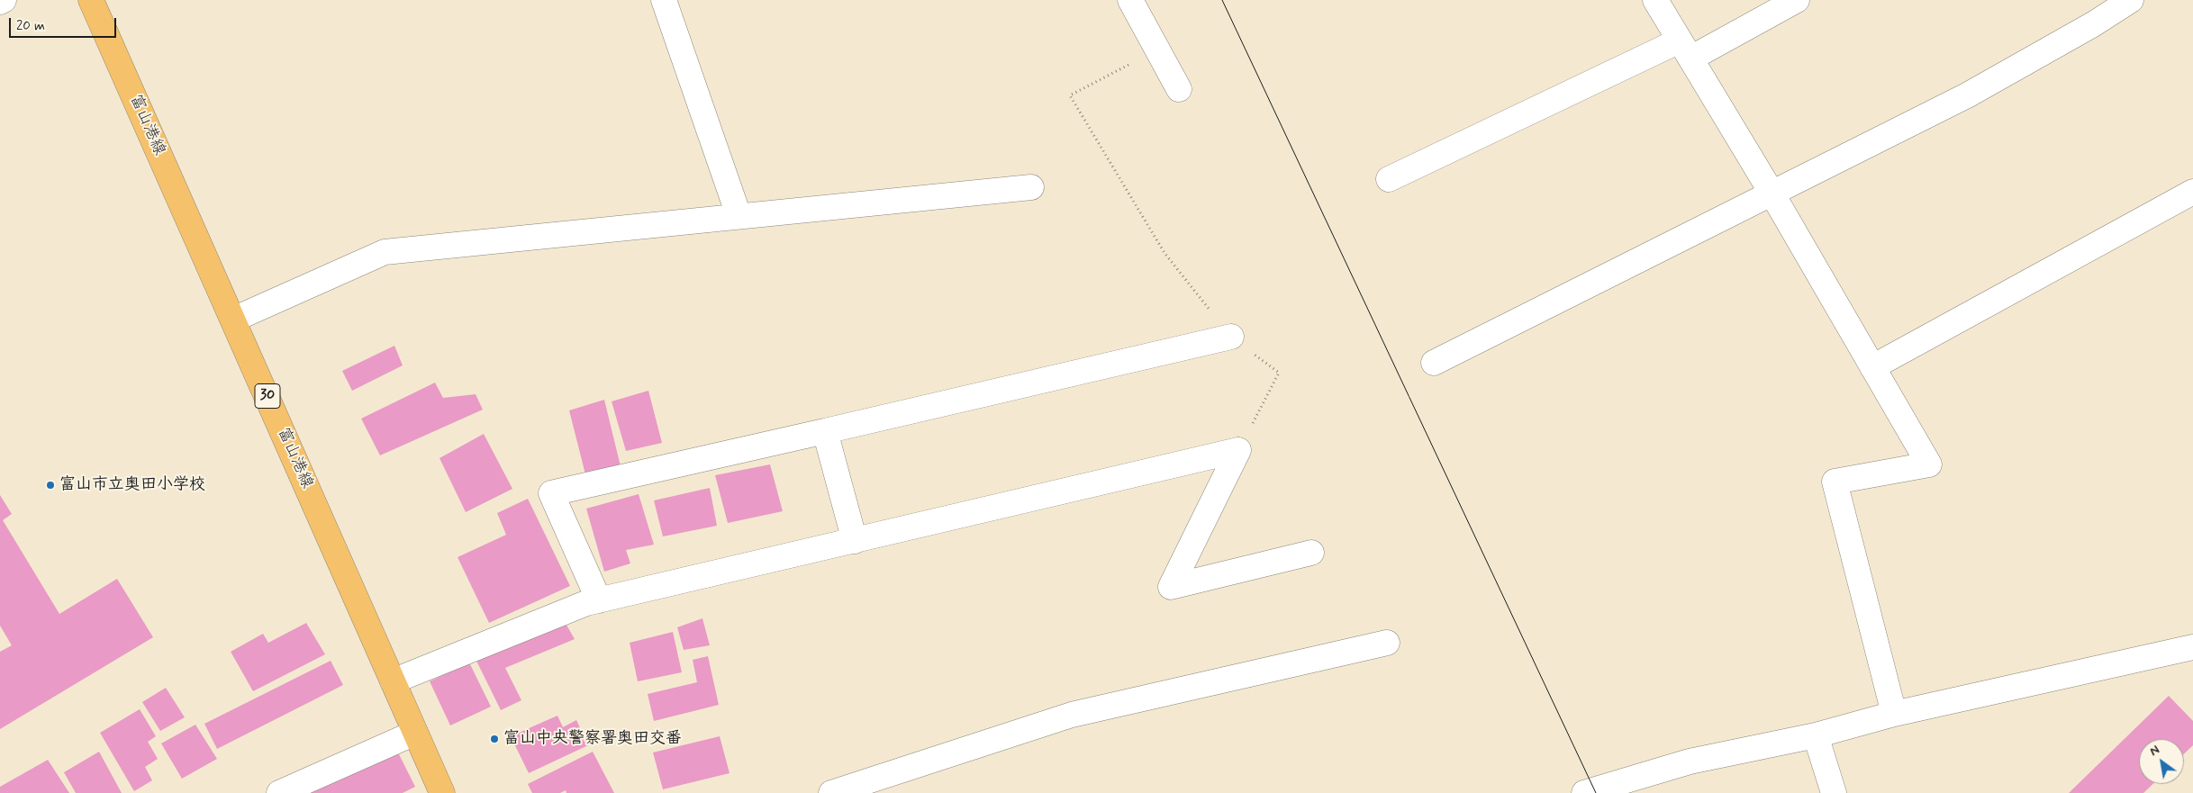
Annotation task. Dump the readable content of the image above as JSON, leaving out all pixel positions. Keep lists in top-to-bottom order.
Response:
{
  "streets": {
    "main road": ["富山港線", "30"]
  },
  "places": ["富山市立奥田小学校", "富山中央警察署奥田交番"],
  "scale_bar": "20 m",
  "north": "top left"
}
